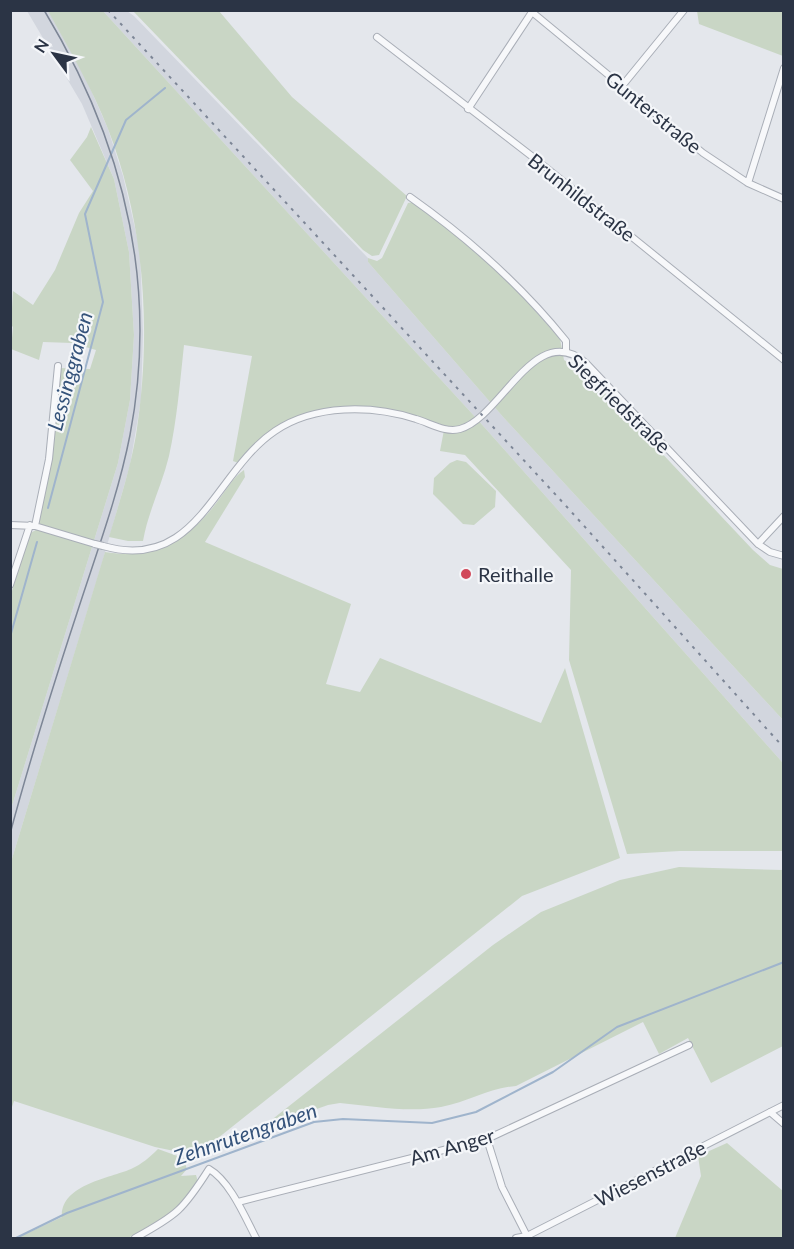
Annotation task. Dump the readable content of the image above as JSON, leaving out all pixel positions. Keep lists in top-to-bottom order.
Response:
{
  "streets": {
    "street": [
      "Gunterstraße",
      "Brunhildstraße",
      "Siegfriedstraße",
      "Am Anger",
      "Wiesenstraße"
    ]
  },
  "crossings": [
    ["Gunterstraße", "Brunhildstraße"]
  ],
  "water": ["Lessinggraben", "Zehnrutengraben"],
  "places": ["Reithalle"],
  "north": "top left"
}
